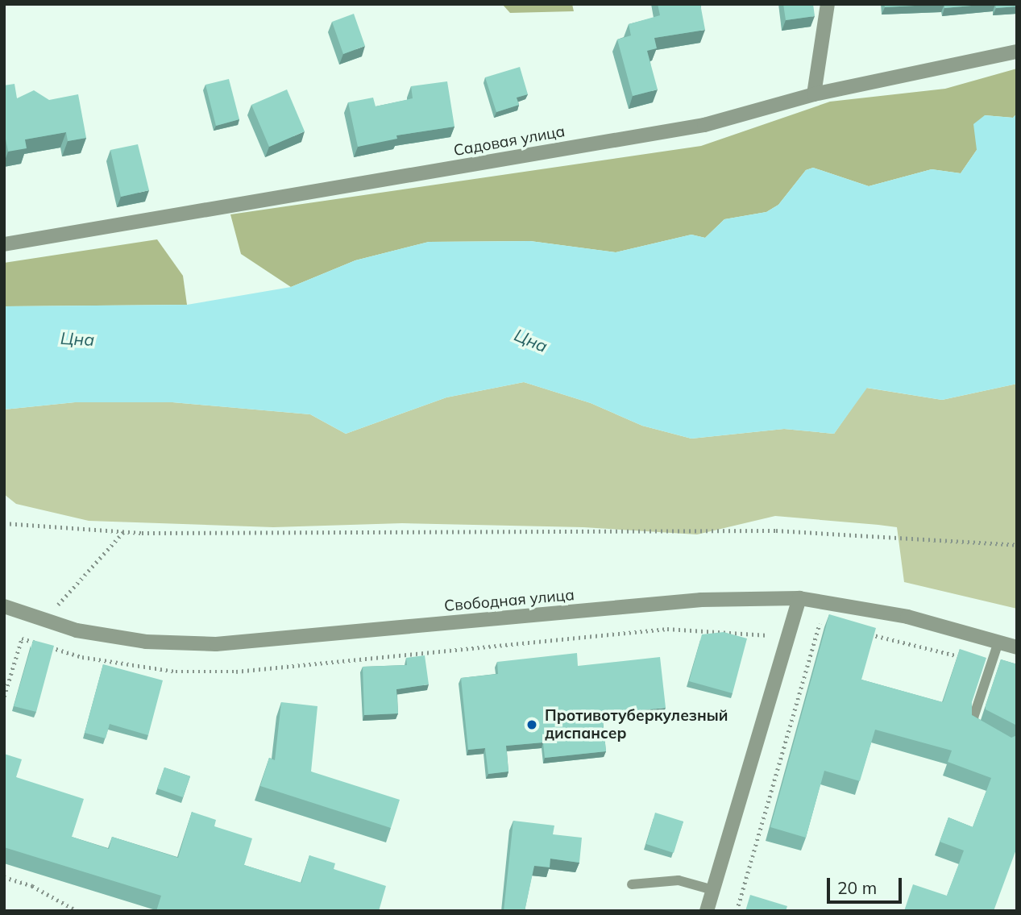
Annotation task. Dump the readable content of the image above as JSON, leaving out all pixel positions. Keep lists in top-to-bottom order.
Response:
{
  "streets": {
    "street": ["Садовая улица", "Свободная улица"]
  },
  "water": ["Цна"],
  "places": ["Противотуберкулезный диспансер"],
  "scale_bar": "20 m"
}
